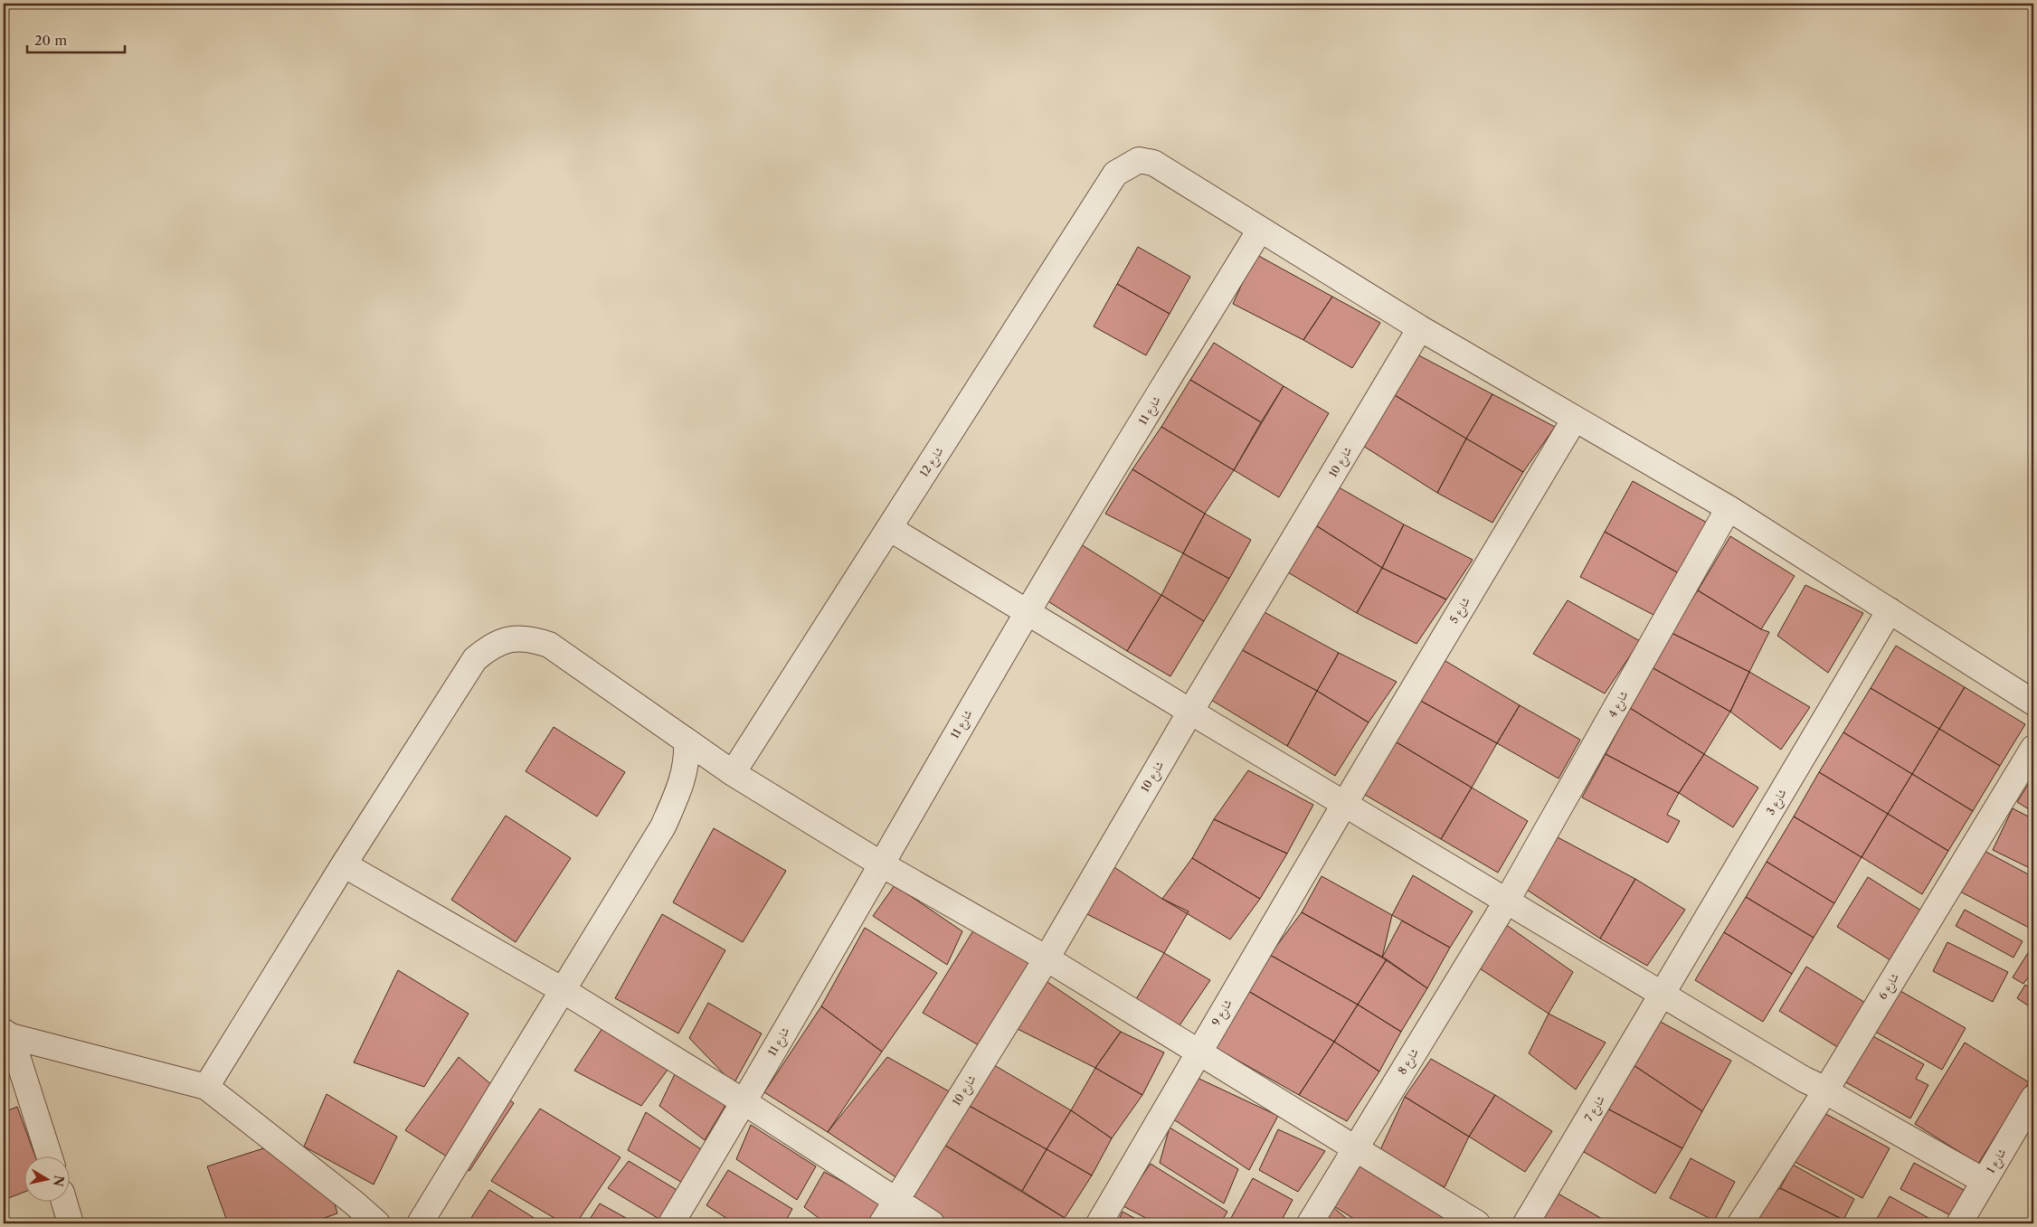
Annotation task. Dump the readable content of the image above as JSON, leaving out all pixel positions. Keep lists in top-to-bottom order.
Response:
{
  "streets": {
    "street": [
      "شارع 11",
      "شارع 12",
      "شارع 10",
      "شارع 5",
      "شارع 4",
      "شارع 3",
      "شارع 6",
      "شارع 9",
      "شارع 8",
      "شارع 7",
      "شارع 1"
    ]
  },
  "crossings": [
    ["شارع 11", "شارع 12"],
    ["شارع 5", "شارع 9"],
    ["شارع 4", "شارع 8"],
    ["شارع 3", "شارع 7"]
  ],
  "scale_bar": "20 m",
  "north": "right"
}
